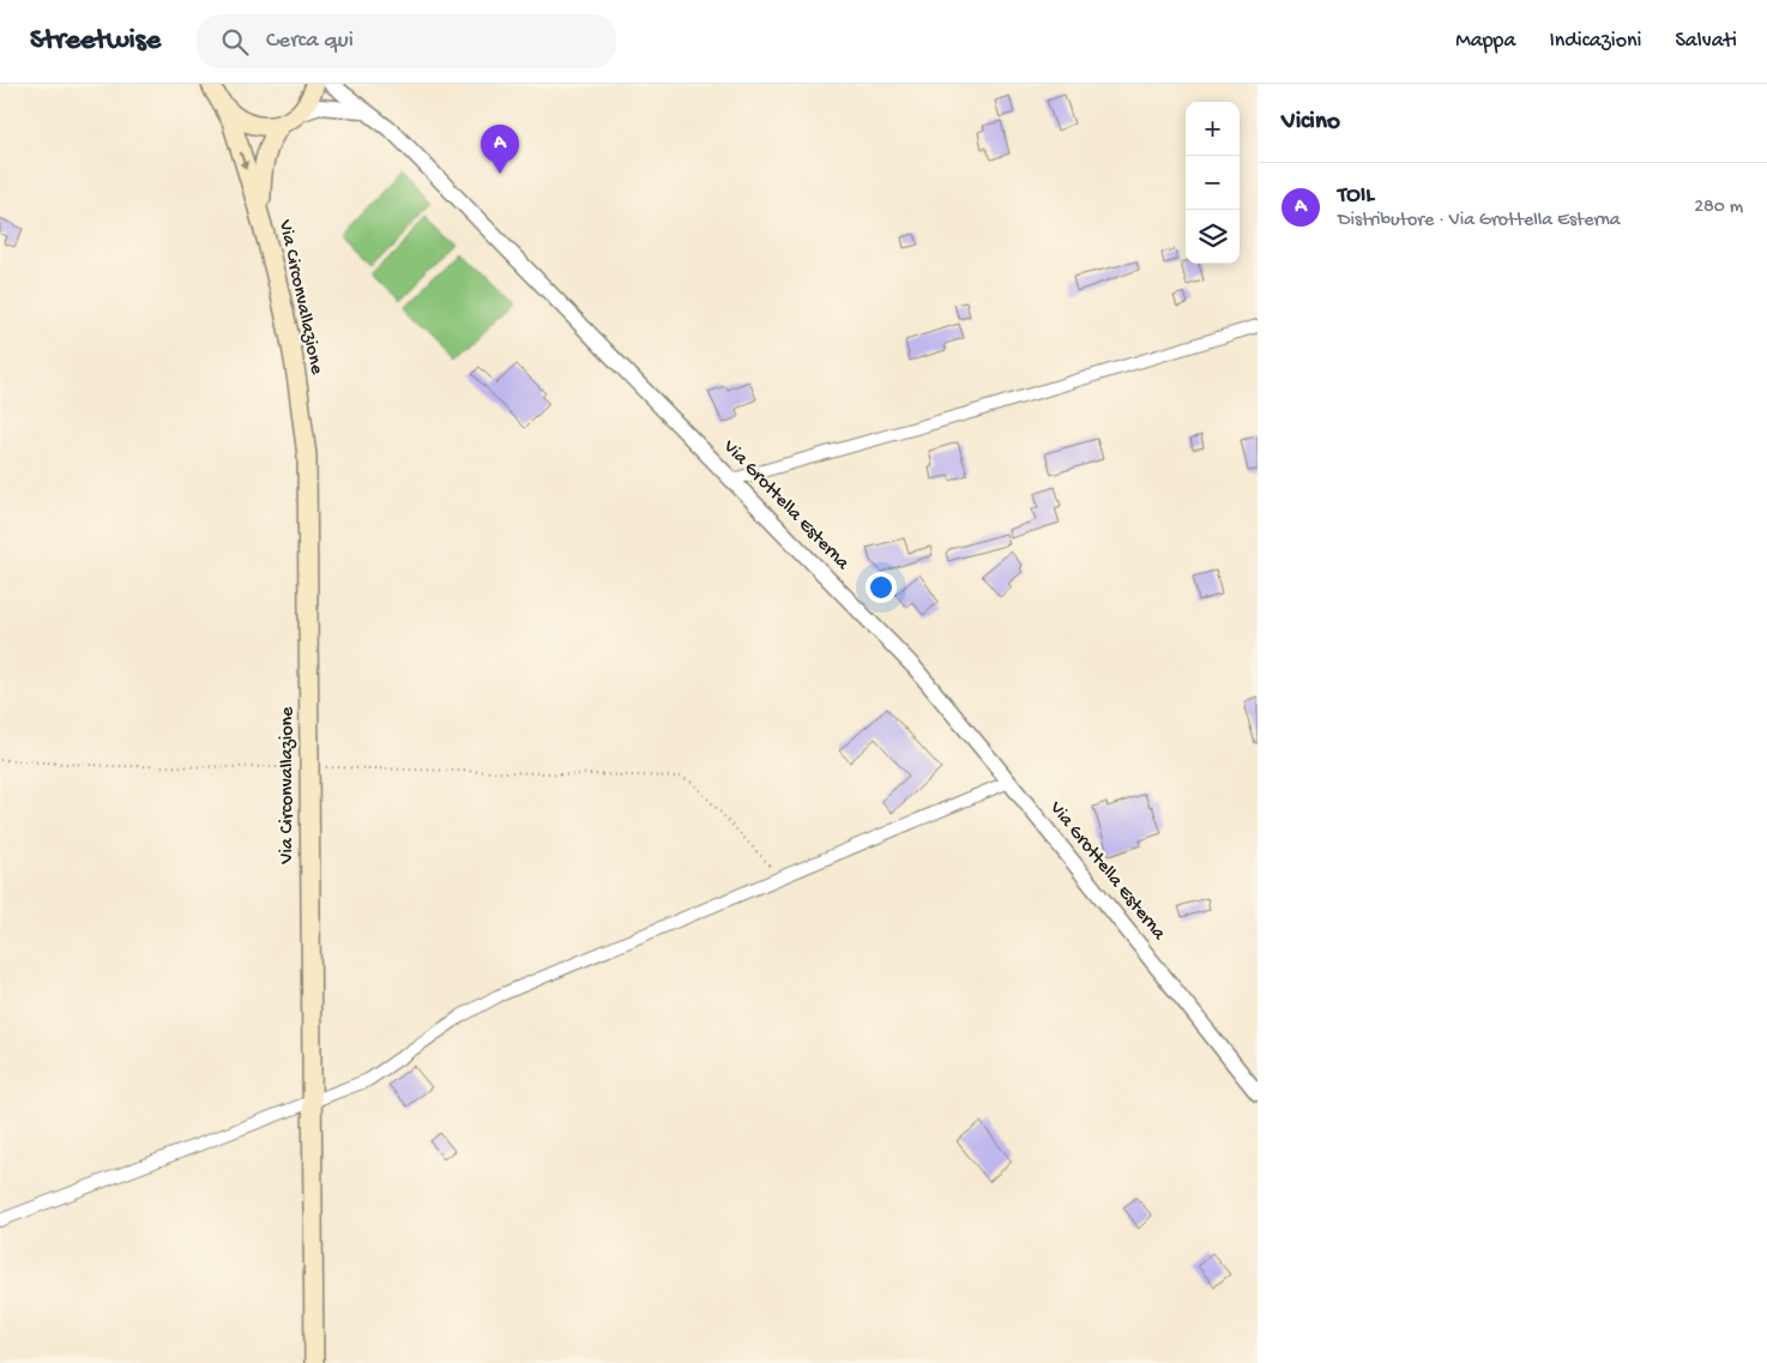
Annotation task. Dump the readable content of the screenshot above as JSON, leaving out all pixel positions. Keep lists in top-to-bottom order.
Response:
{
  "streets": {
    "main road": ["Via Circonvallazione"],
    "street": ["Via Grottella Esterna"]
  },
  "page": {
    "header": "Streetwise",
    "search": "Cerca qui",
    "nav": ["Mappa", "Indicazioni", "Salvati"],
    "heading": "Vicino",
    "map_buttons": ["+", "−"],
    "pins": "A",
    "list": [
      {
        "mark": "A",
        "name": "TOIL",
        "note": "Distributore · Via Grottella Esterna",
        "value": "280 m"
      }
    ]
  }
}
